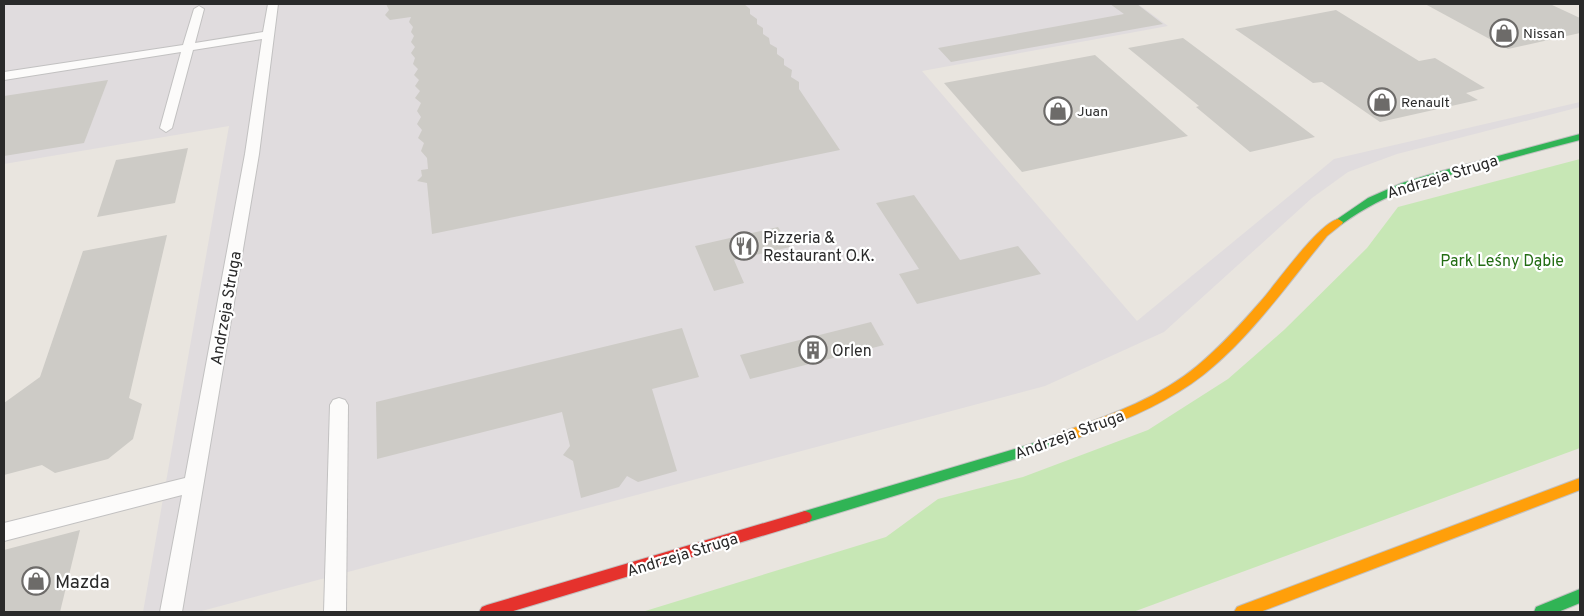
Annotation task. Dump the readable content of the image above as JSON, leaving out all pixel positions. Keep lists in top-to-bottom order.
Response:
{
  "streets": {
    "street": ["Andrzeja Struga"]
  },
  "parks": ["Park Leśny Dąbie"],
  "places": {
    "shop": [
      "Nissan",
      "Renault",
      "Juan",
      "Mazda"
    ],
    "restaurant": ["Pizzeria & Restaurant O.K."],
    "building": ["Orlen"]
  }
}
